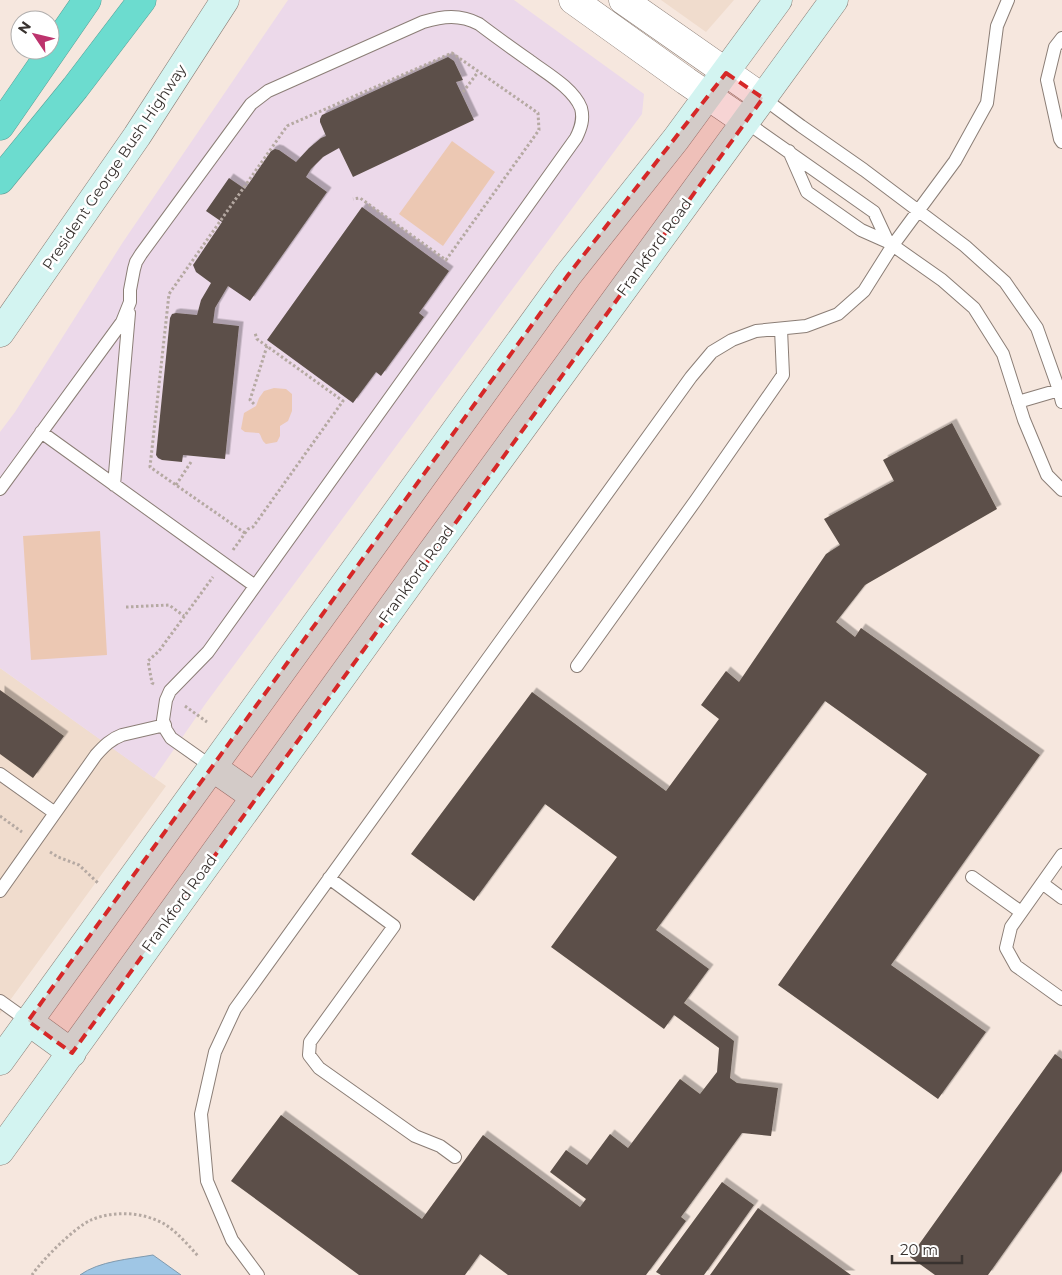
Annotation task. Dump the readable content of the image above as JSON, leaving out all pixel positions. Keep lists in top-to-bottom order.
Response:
{
  "streets": {
    "main road": ["President George Bush Highway", "Frankford Road"]
  },
  "scale_bar": "20 m",
  "north": "top left"
}
